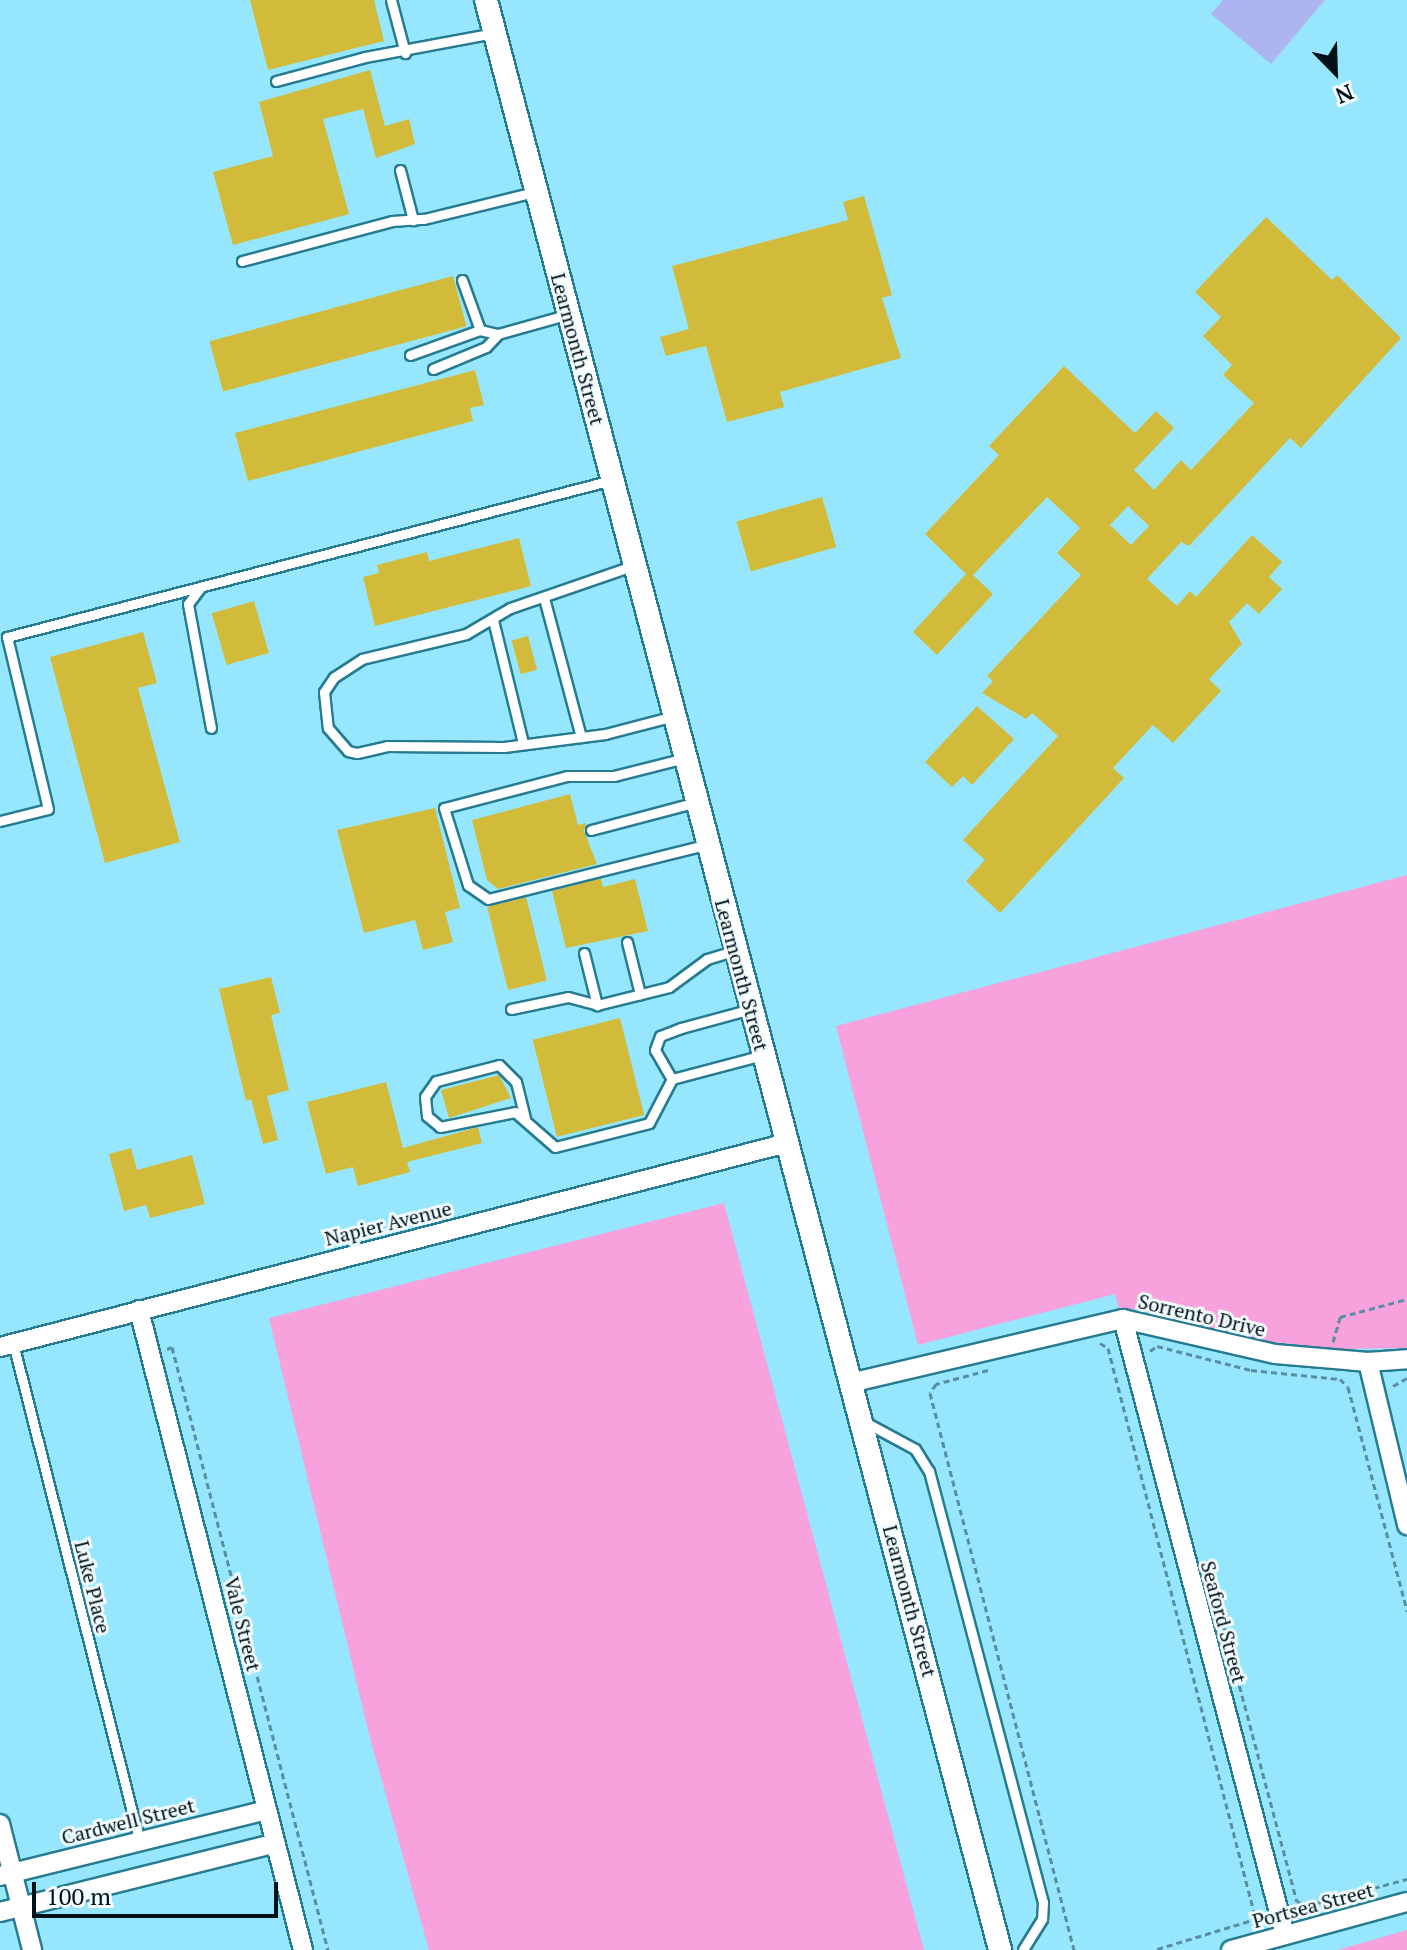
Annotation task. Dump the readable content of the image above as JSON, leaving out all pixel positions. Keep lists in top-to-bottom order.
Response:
{
  "streets": {
    "street": [
      "Learmonth Street",
      "Napier Avenue",
      "Sorrento Drive",
      "Seaford Street",
      "Vale Street",
      "Cardwell Street",
      "Portsea Street"
    ],
    "lane": ["Luke Place"]
  },
  "crossings": [
    ["Learmonth Street", "Napier Avenue"],
    ["Learmonth Street", "Sorrento Drive"],
    ["Napier Avenue", "Luke Place"],
    ["Napier Avenue", "Vale Street"],
    ["Sorrento Drive", "Seaford Street"],
    ["Luke Place", "Cardwell Street"],
    ["Seaford Street", "Portsea Street"],
    ["Vale Street", "Cardwell Street"]
  ],
  "scale_bar": "100 m",
  "north": "bottom right"
}
